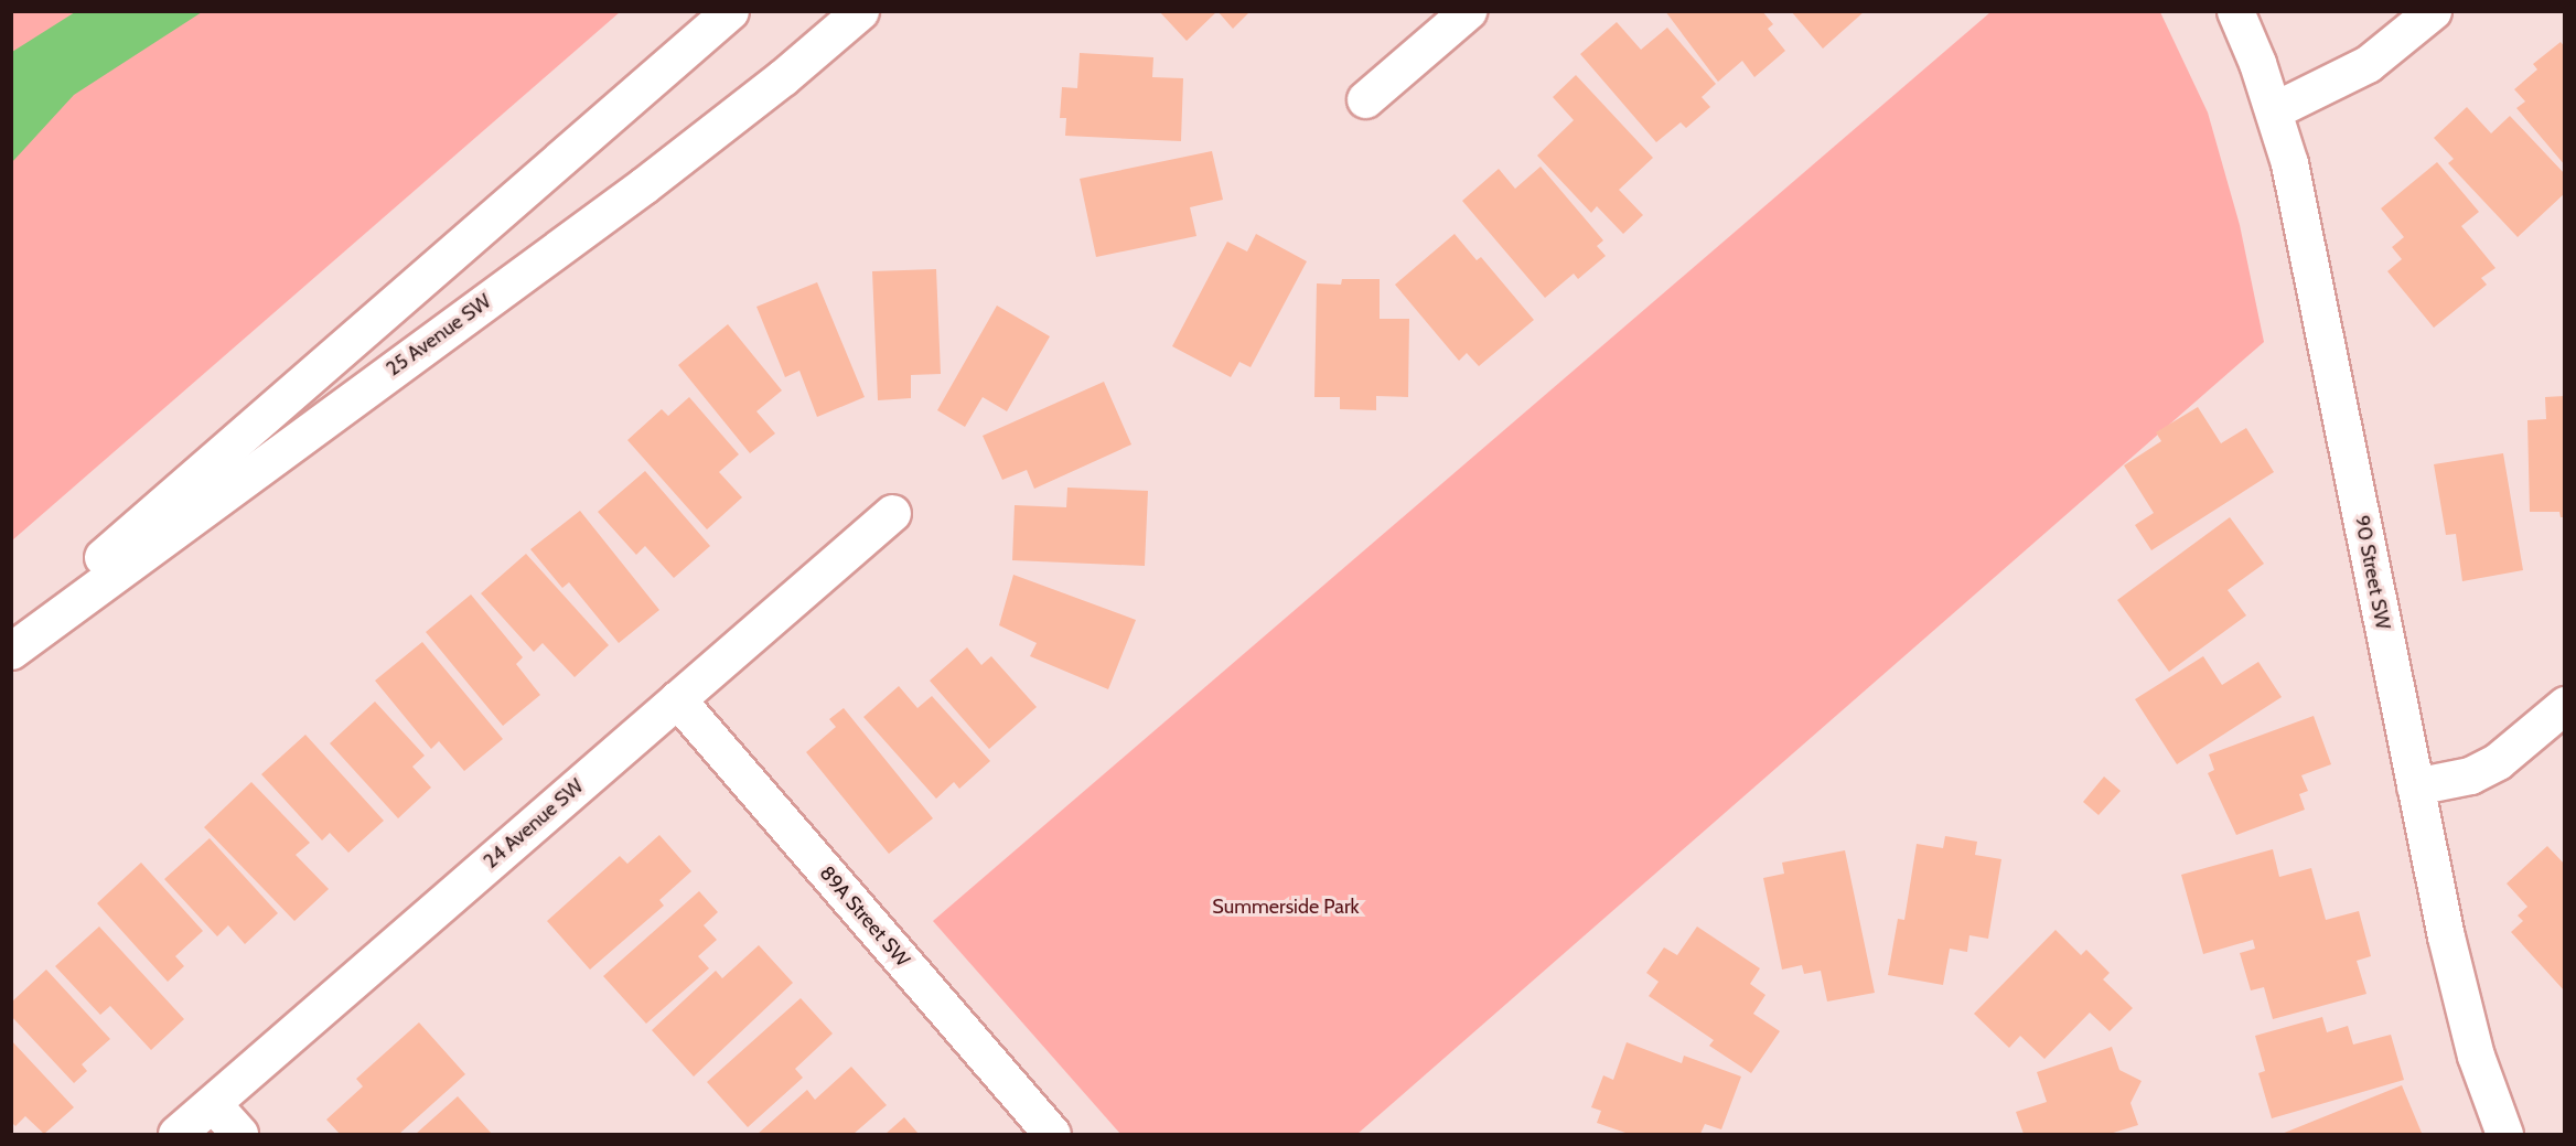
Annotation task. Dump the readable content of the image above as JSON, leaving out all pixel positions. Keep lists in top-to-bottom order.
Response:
{
  "streets": {
    "street": [
      "25 Avenue SW",
      "90 Street SW",
      "24 Avenue SW",
      "89A Street SW"
    ]
  },
  "crossings": [
    ["24 Avenue SW", "89A Street SW"]
  ],
  "parks": ["Summerside Park"]
}
